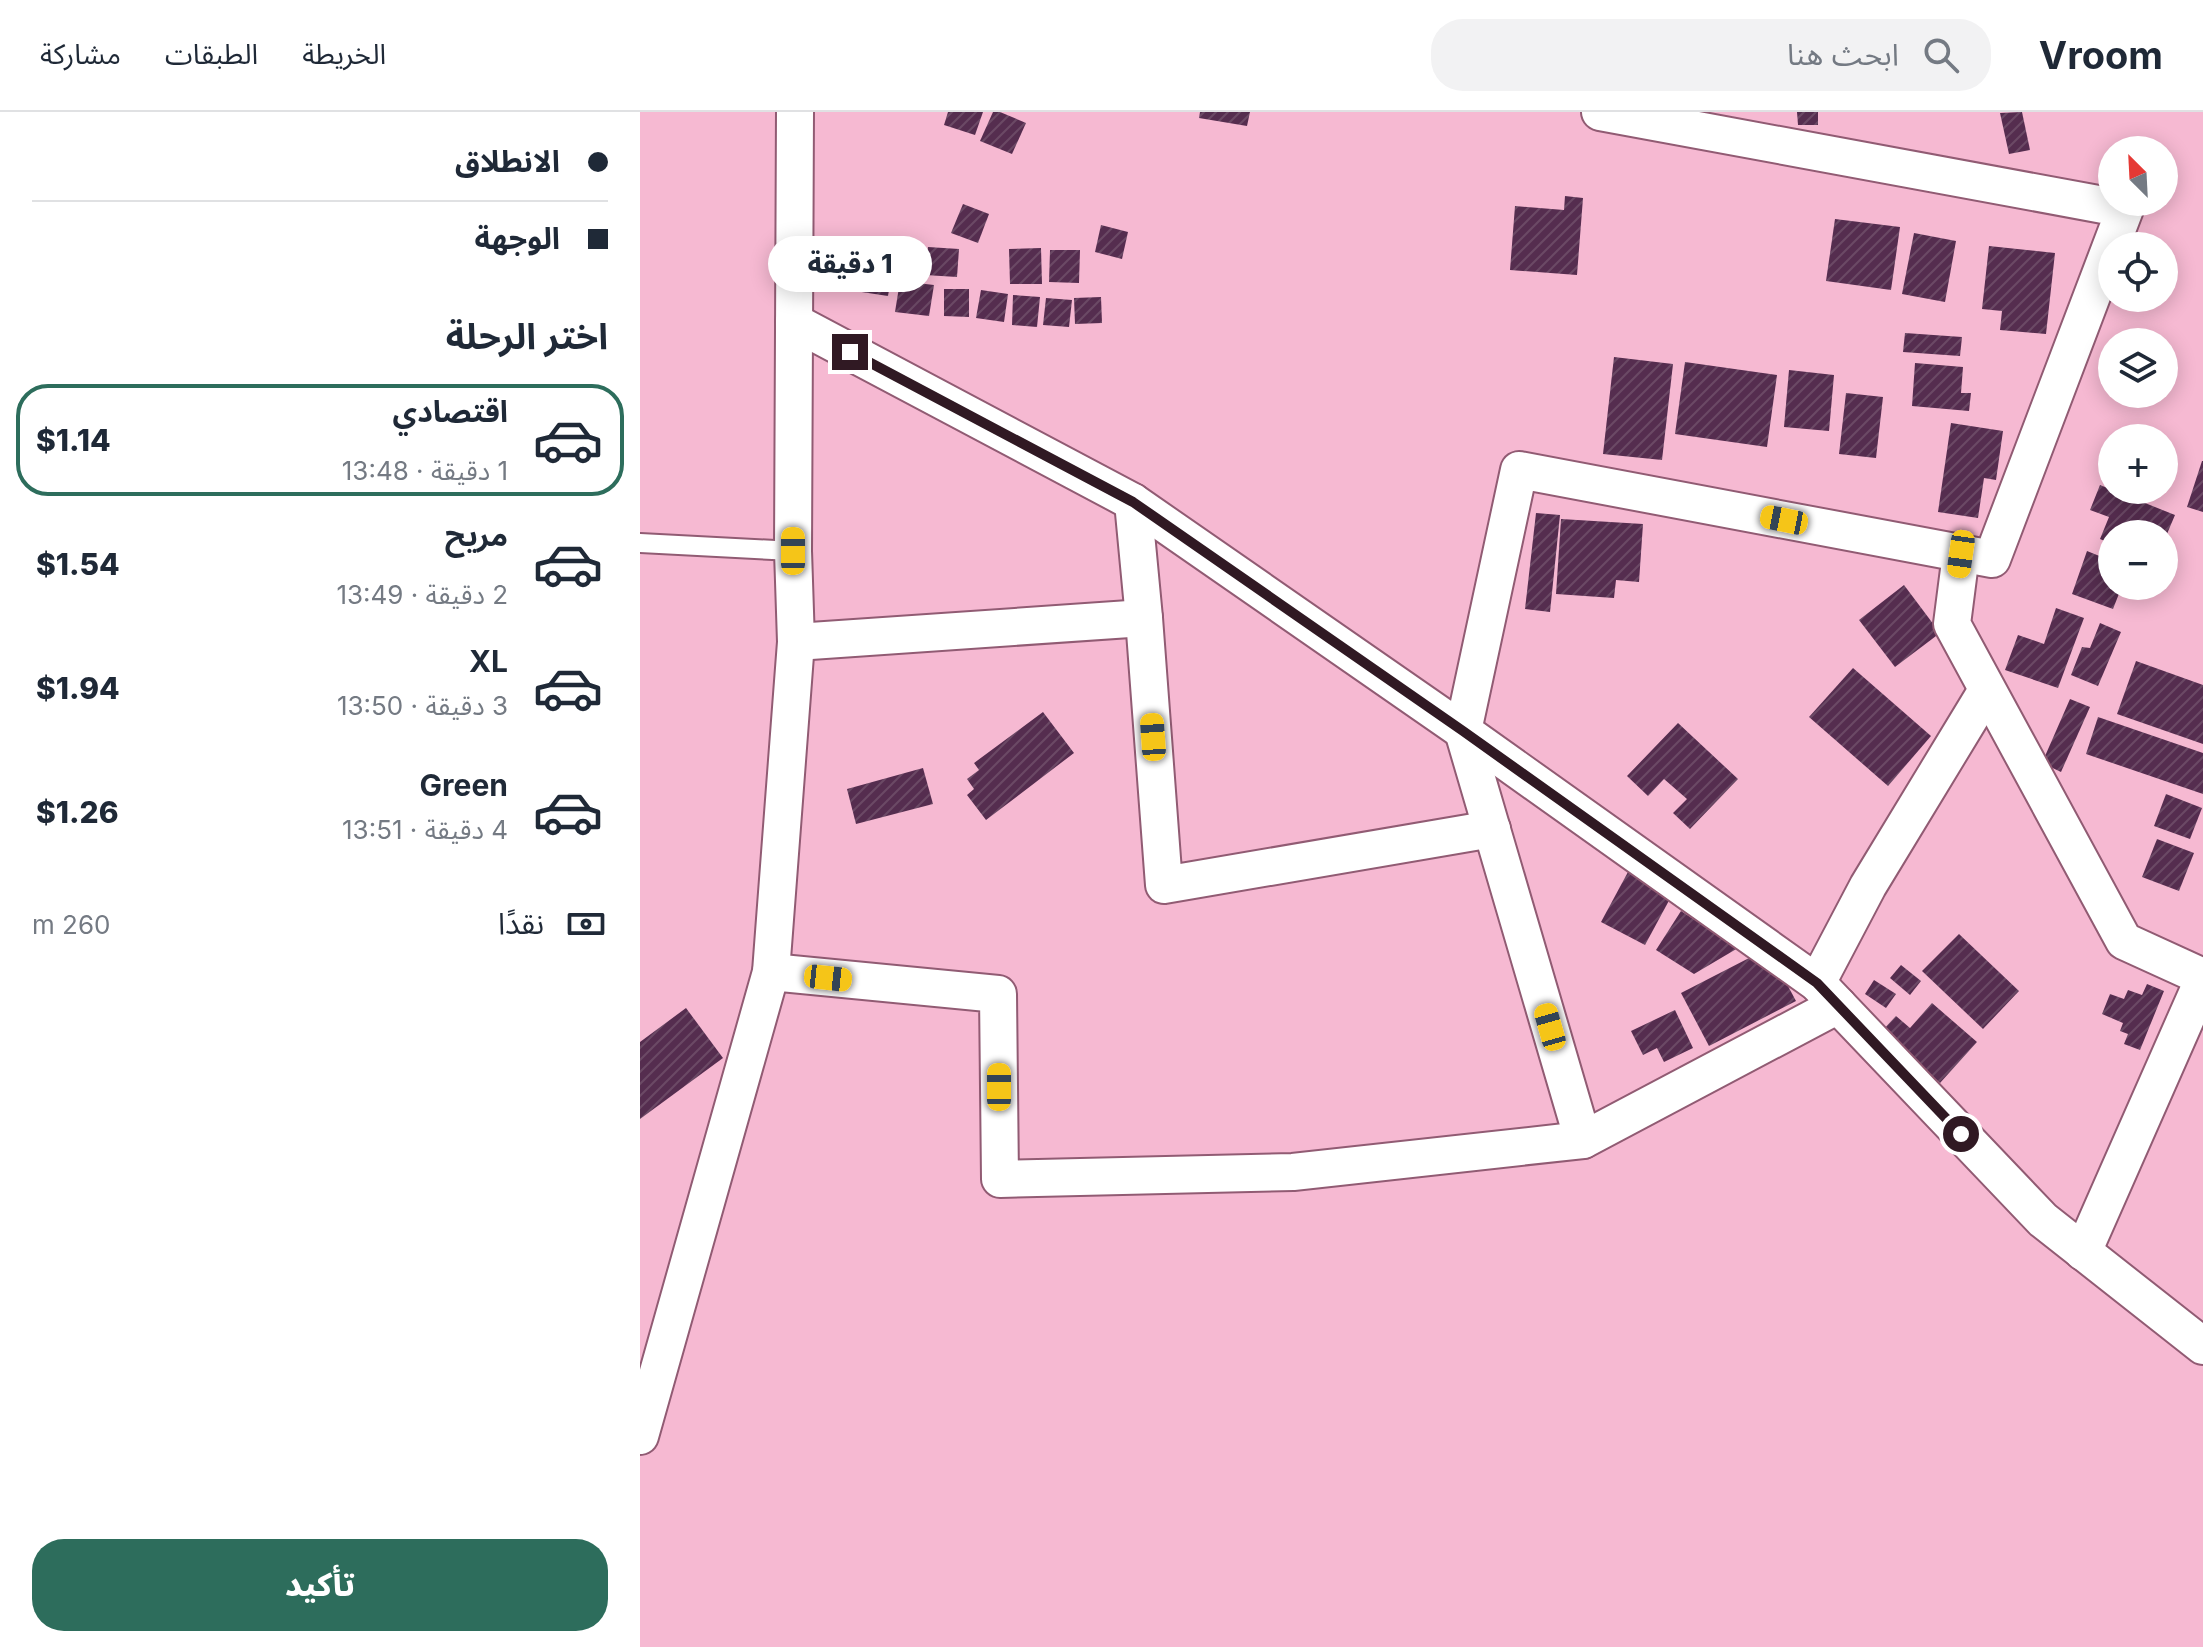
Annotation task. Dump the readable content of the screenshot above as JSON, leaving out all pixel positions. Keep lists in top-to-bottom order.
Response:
{
  "north": "top left",
  "page": {
    "header": "Vroom",
    "search": "ابحث هنا",
    "nav": ["الخريطة", "الطبقات", "مشاركة"],
    "banner": ["الانطلاق", "الوجهة"],
    "map_buttons": ["+", "−"],
    "bubble": "1 دقيقة",
    "heading": "اختر الرحلة",
    "list": [
      {
        "name": "اقتصادي",
        "note": "1 دقيقة · 13:48",
        "value": "$1.14"
      },
      {
        "name": "مريح",
        "note": "2 دقيقة · 13:49",
        "value": "$1.54"
      },
      {
        "name": "XL",
        "note": "3 دقيقة · 13:50",
        "value": "$1.94"
      },
      {
        "name": "Green",
        "note": "4 دقيقة · 13:51",
        "value": "$1.26"
      }
    ],
    "pay": ["نقدًا", "260 m"],
    "buttons": "تأكيد"
  }
}
